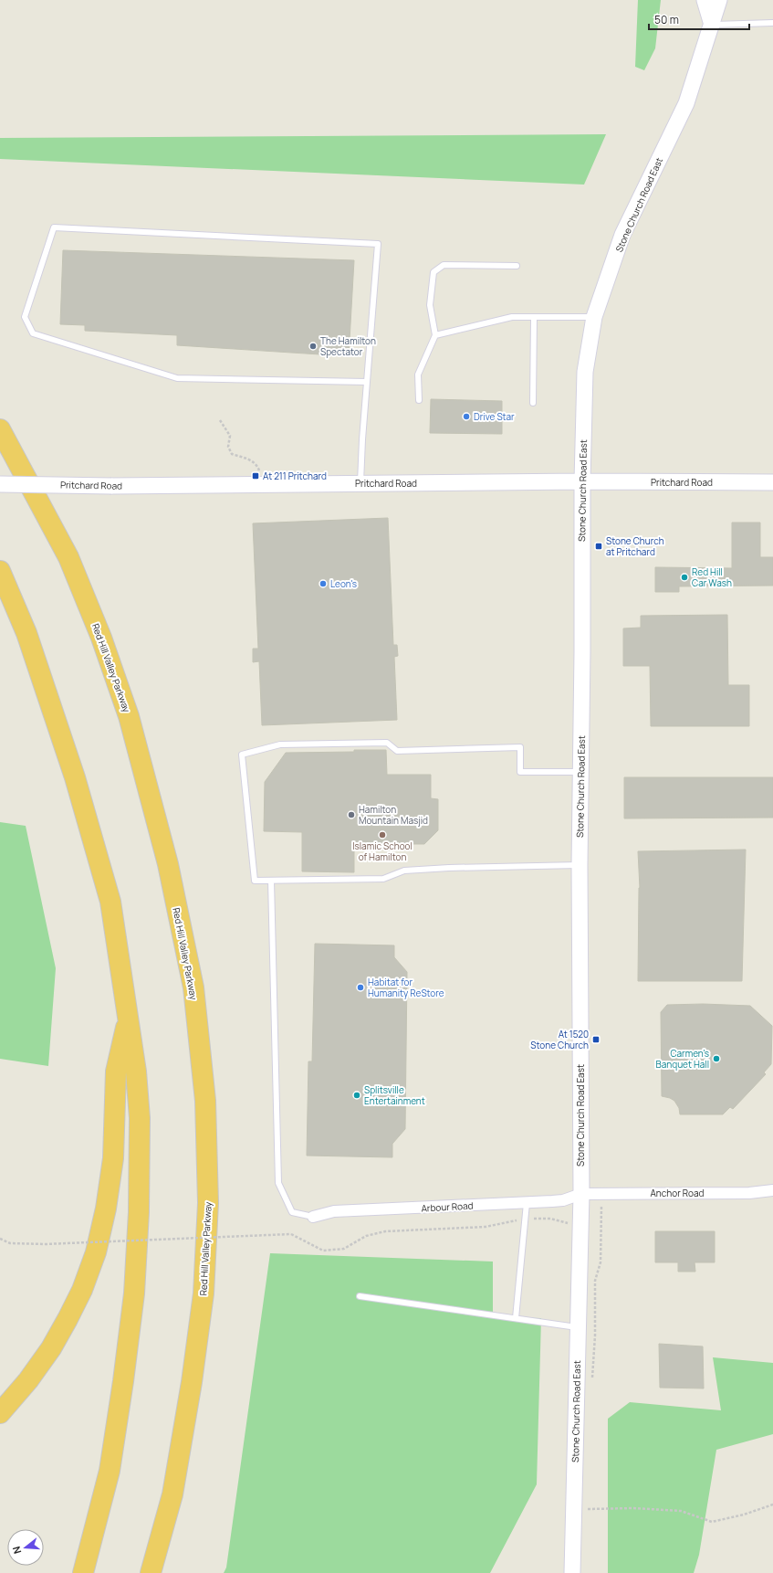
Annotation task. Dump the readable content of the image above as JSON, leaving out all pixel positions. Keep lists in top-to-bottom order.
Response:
{
  "streets": {
    "highway": ["Red Hill Valley Parkway"],
    "main road": ["Stone Church Road East", "Pritchard Road"],
    "street": ["Anchor Road", "Arbour Road"]
  },
  "crossings": [
    ["Stone Church Road East", "Pritchard Road"],
    ["Stone Church Road East", "Anchor Road"],
    ["Stone Church Road East", "Arbour Road"],
    ["Anchor Road", "Arbour Road"]
  ],
  "places": {
    "other": [
      "The Hamilton Spectator",
      "Drive Star",
      "Red Hill Car Wash",
      "Leon's",
      "Hamilton Mountain Masjid",
      "Islamic School of Hamilton",
      "Habitat for Humanity ReStore",
      "Carmen's Banquet Hall",
      "Splitsville Entertainment"
    ],
    "transit": ["At 211 Pritchard", "Stone Church at Pritchard", "At 1520 Stone Church"]
  },
  "scale_bar": "50 m",
  "north": "left"
}
